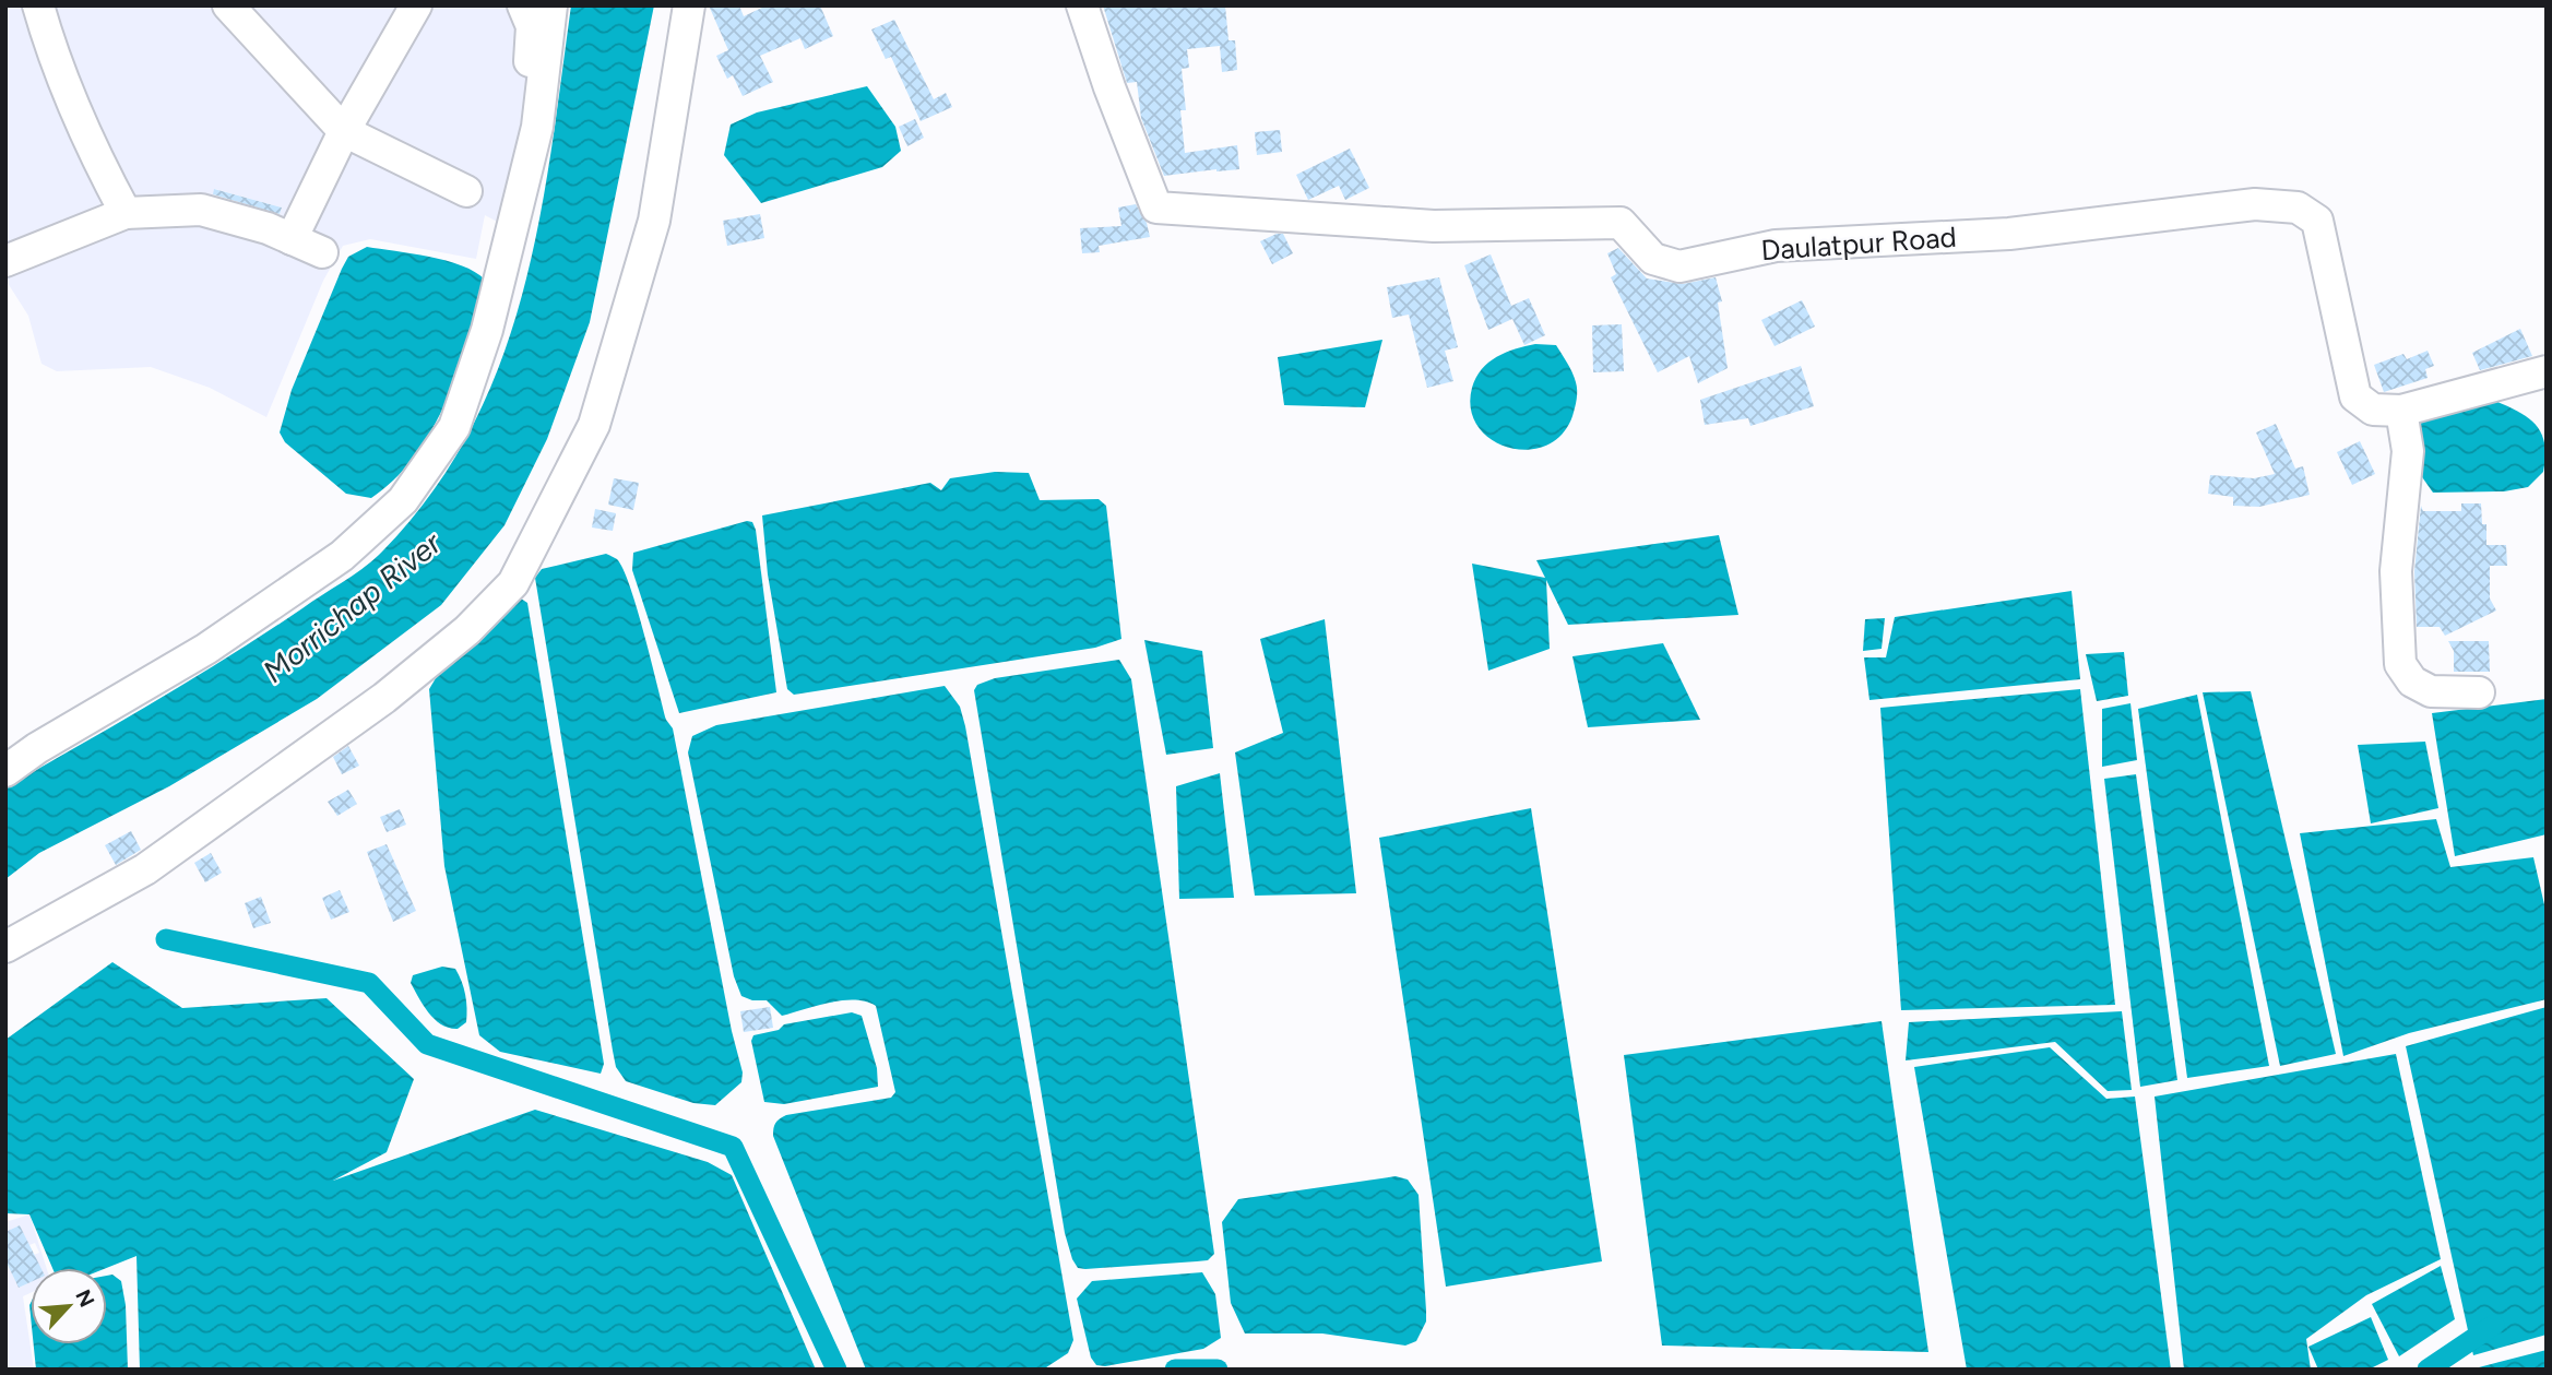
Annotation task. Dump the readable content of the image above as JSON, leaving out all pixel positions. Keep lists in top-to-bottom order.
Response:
{
  "streets": {
    "street": ["Daulatpur Road"]
  },
  "water": ["Morrichap River"],
  "north": "top right"
}
